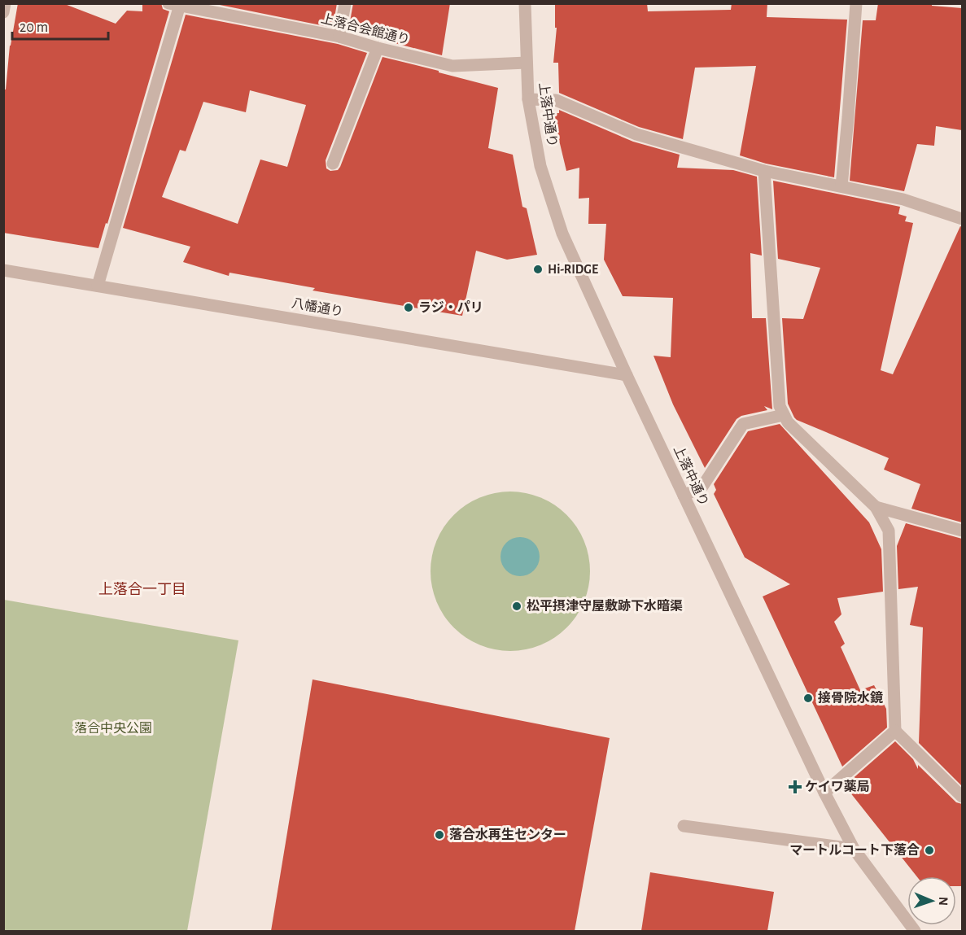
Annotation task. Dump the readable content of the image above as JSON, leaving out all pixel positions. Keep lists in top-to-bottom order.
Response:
{
  "streets": {
    "street": ["上落合会館通り", "上落中通り", "八幡通り"]
  },
  "crossings": [
    ["上落合会館通り", "上落中通り"],
    ["上落中通り", "八幡通り"]
  ],
  "districts": ["上落合一丁目"],
  "parks": ["落合中央公園"],
  "places": {
    "other": [
      "Hi-RIDGE",
      "ラジ・パリ",
      "松平摂津守屋敷跡下水暗渠",
      "接骨院水鏡",
      "落合水再生センター",
      "マートルコート下落合"
    ],
    "health": ["ケイワ薬局"]
  },
  "scale_bar": "20 m",
  "north": "right"
}
